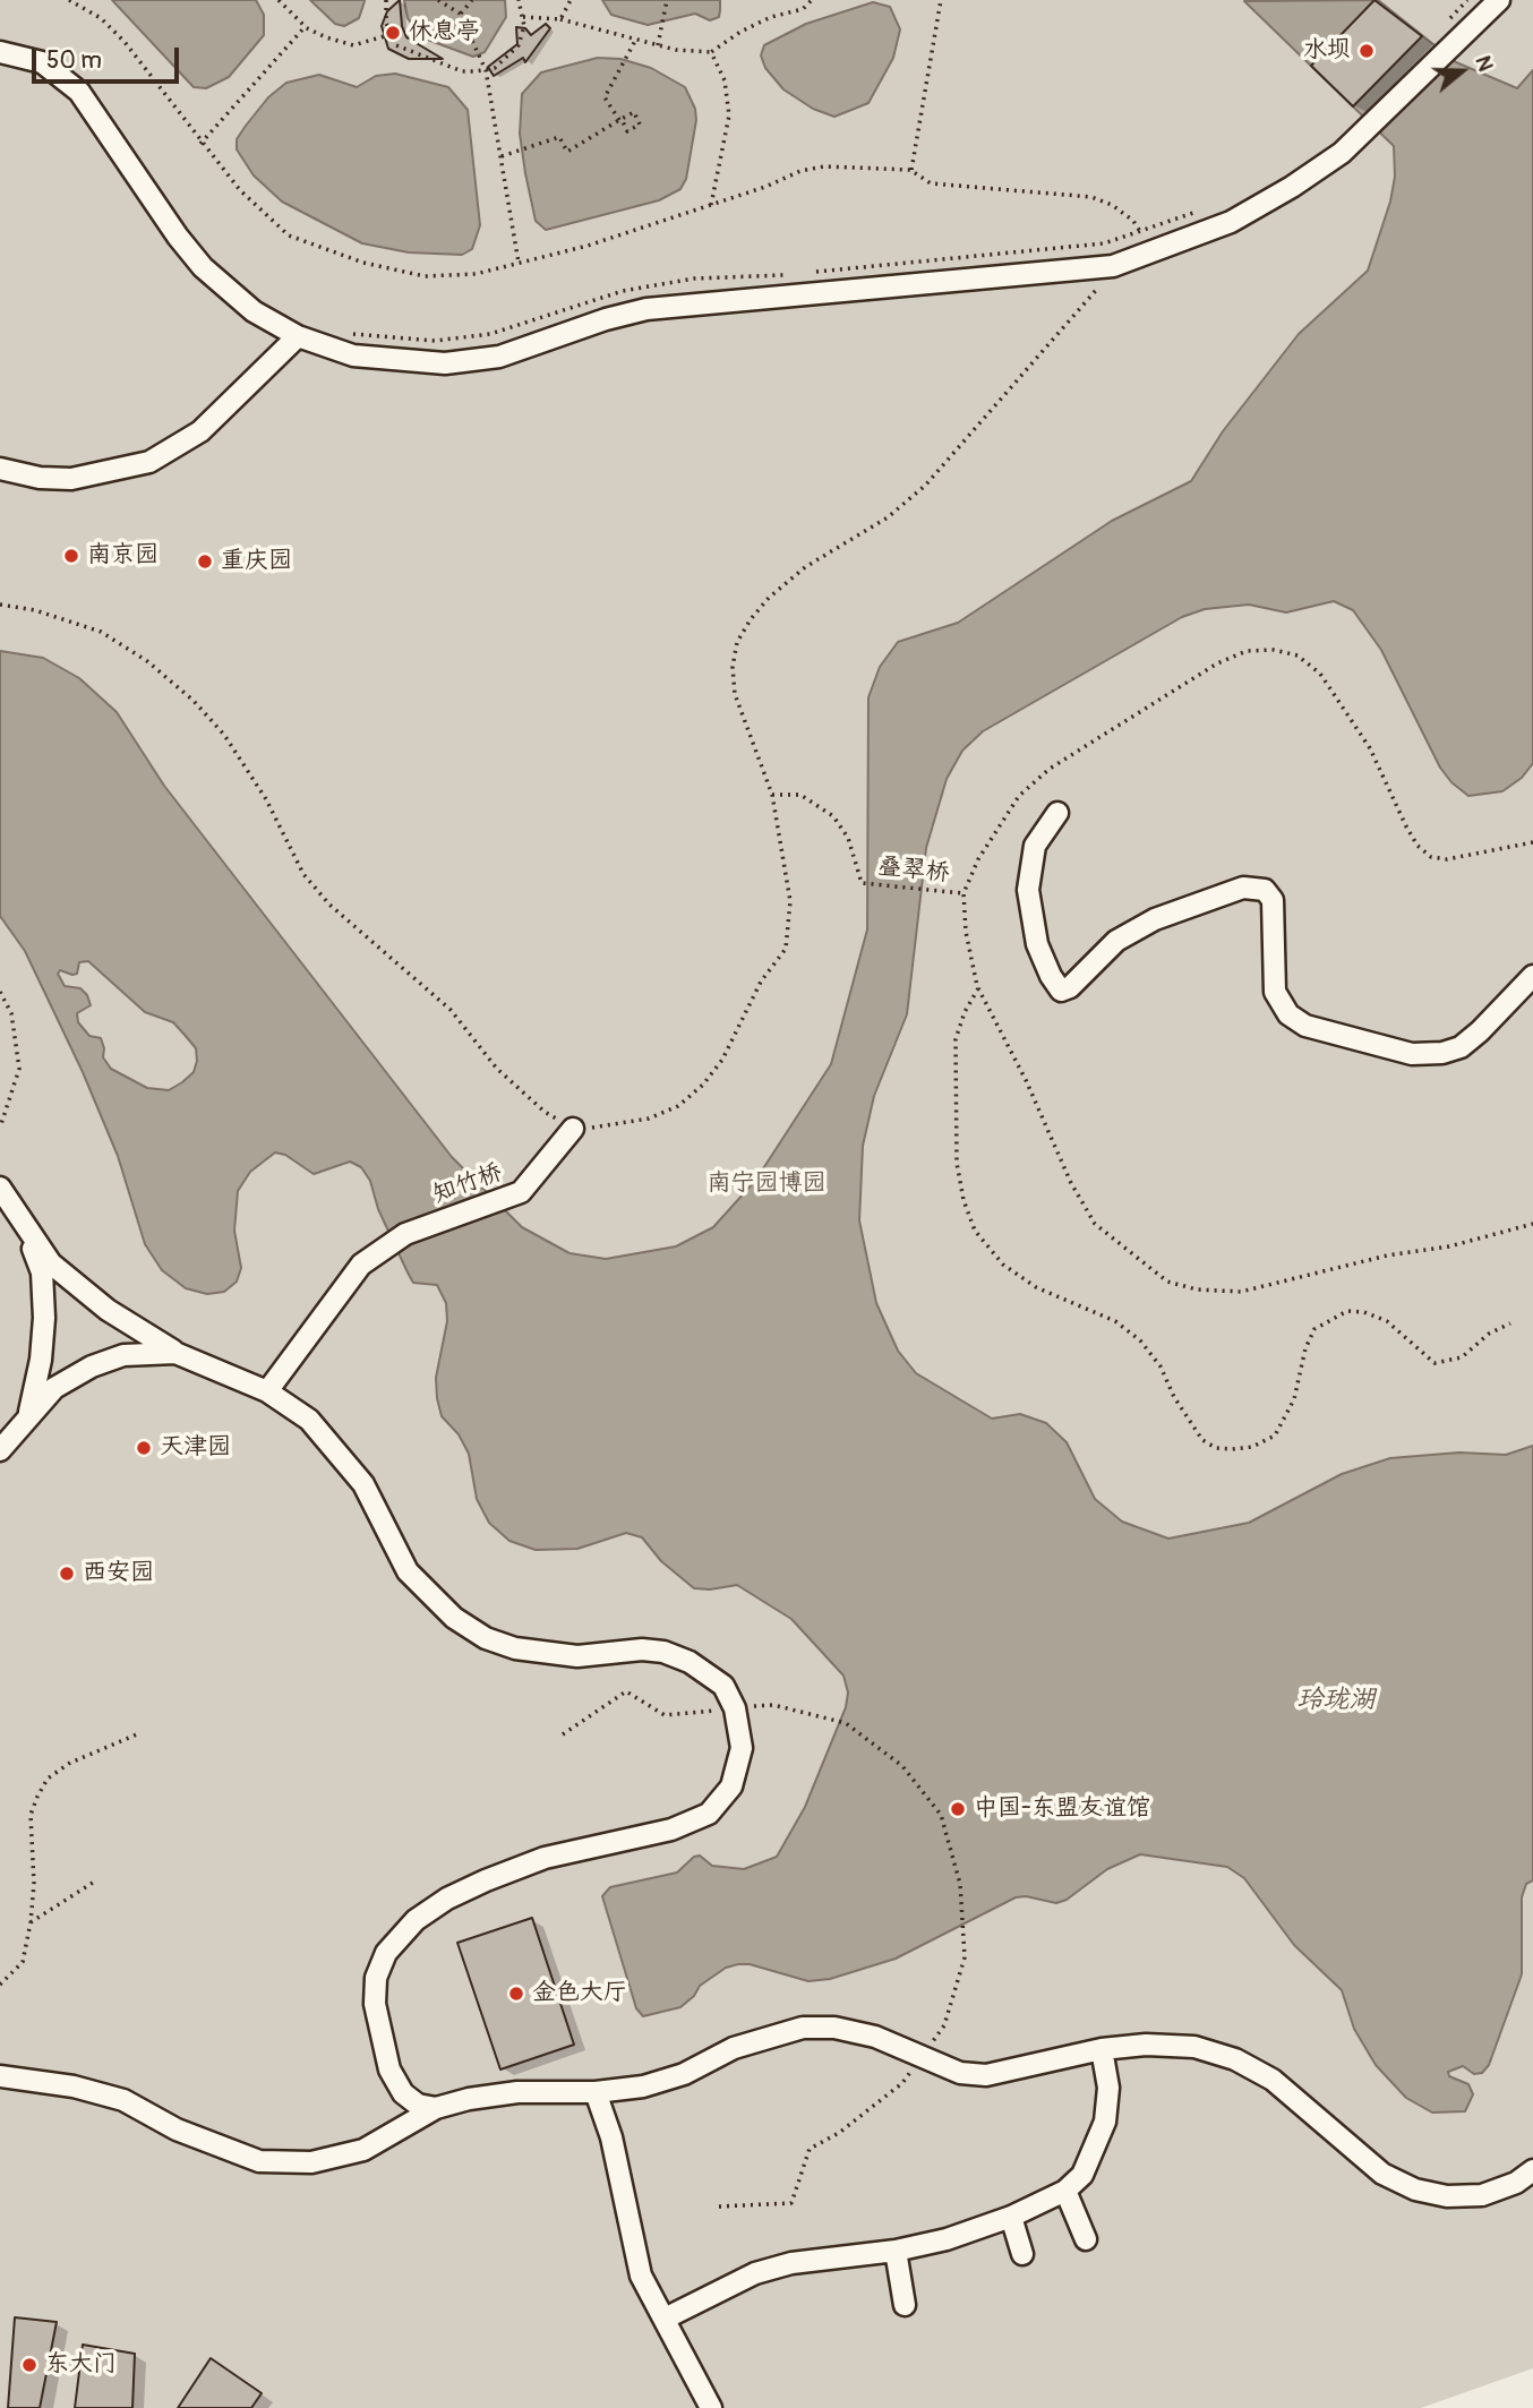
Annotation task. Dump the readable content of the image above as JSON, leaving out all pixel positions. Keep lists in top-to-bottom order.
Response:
{
  "streets": {
    "street": ["知竹桥"],
    "path": ["叠翠桥"]
  },
  "water": ["玲珑湖"],
  "parks": ["南宁园博园"],
  "places": [
    "休息亭",
    "水坝",
    "南京园",
    "重庆园",
    "天津园",
    "西安园",
    "中国-东盟友谊馆",
    "金色大厅",
    "东大门"
  ],
  "scale_bar": "50 m",
  "north": "right"
}
